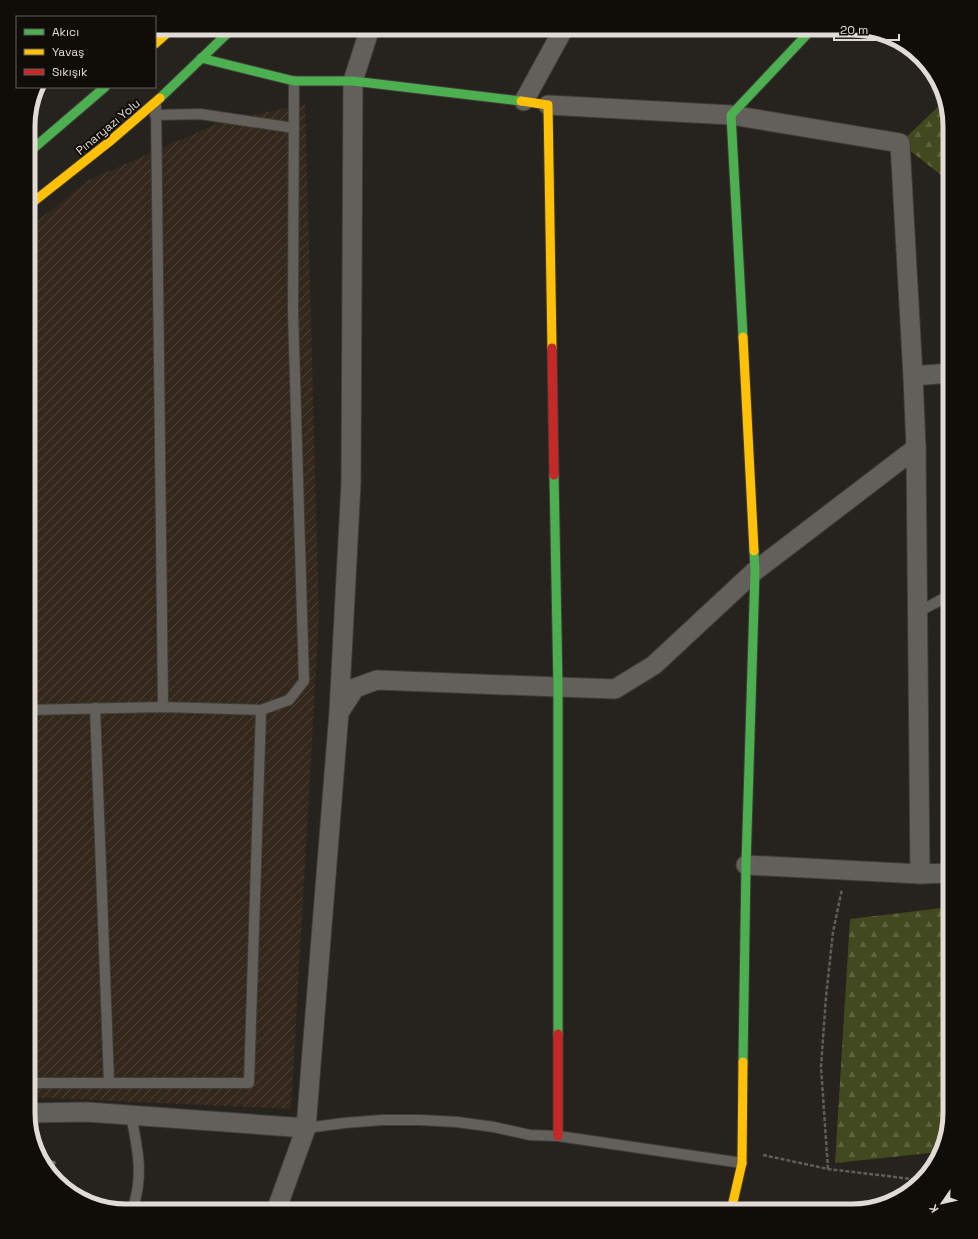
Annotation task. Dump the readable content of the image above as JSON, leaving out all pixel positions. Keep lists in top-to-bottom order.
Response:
{
  "streets": {
    "street": ["Pınaryazı Yolu"]
  },
  "legend": ["Akıcı", "Yavaş", "Sıkışık"],
  "scale_bar": "20 m",
  "north": "bottom left"
}
